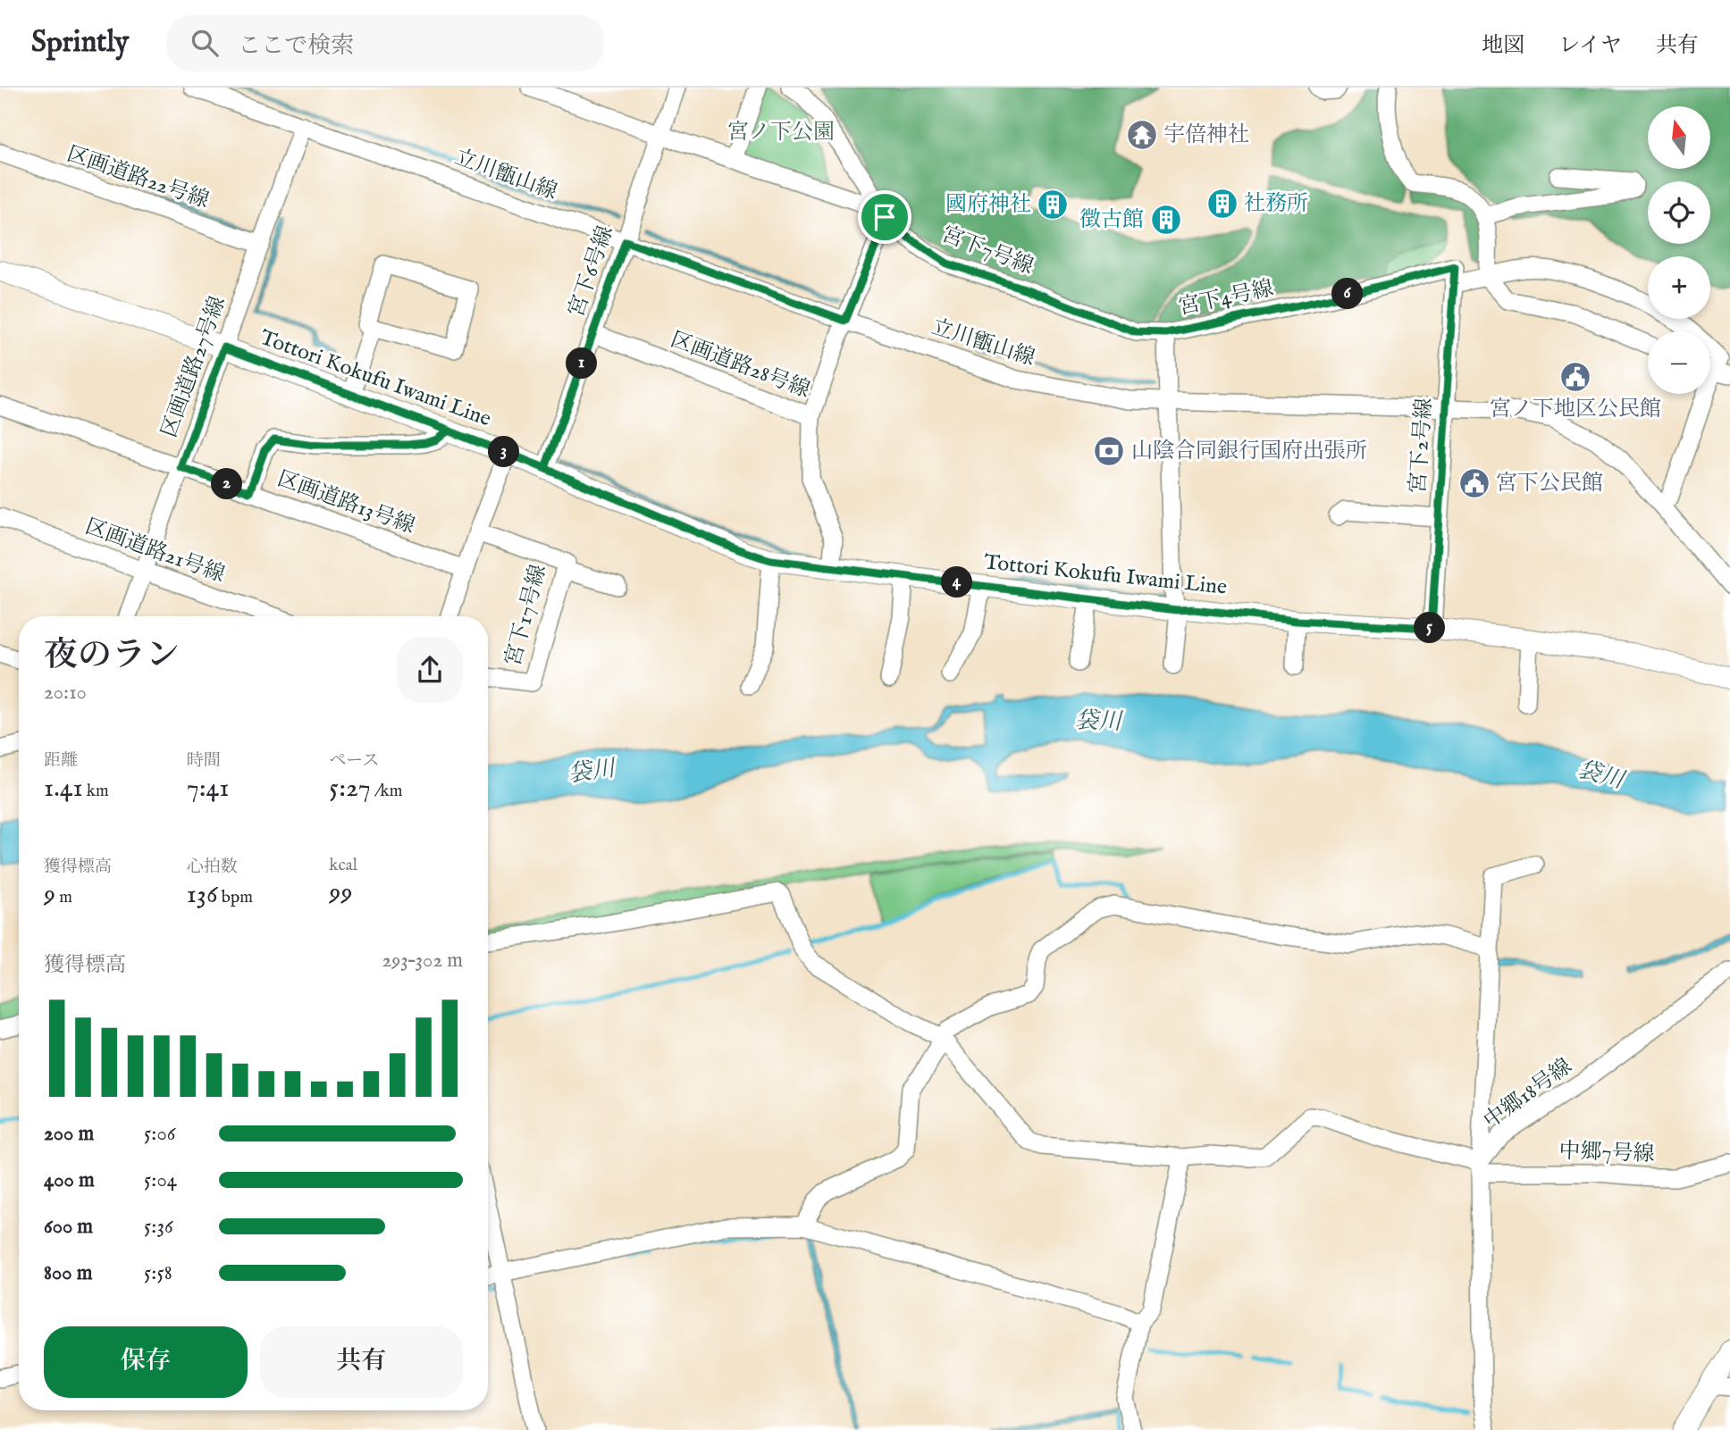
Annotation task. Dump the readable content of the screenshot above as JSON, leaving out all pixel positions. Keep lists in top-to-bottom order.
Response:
{
  "streets": {
    "main road": ["Tottori Kokufu Iwami Line"],
    "street": [
      "立川甑山線",
      "区画道路22号線",
      "宮下7号線",
      "宮下6号線",
      "宮下4号線",
      "区画道路28号線",
      "区画道路27号線",
      "宮下2号線",
      "区画道路13号線",
      "区画道路21号線",
      "宮下17号線",
      "中郷18号線",
      "中郷7号線"
    ]
  },
  "crossings": [
    ["立川甑山線", "宮下6号線"],
    ["立川甑山線", "宮下4号線"],
    ["立川甑山線", "区画道路28号線"],
    ["立川甑山線", "区画道路27号線"],
    ["立川甑山線", "宮下2号線"],
    ["区画道路22号線", "区画道路27号線"],
    ["宮下7号線", "宮下4号線"],
    ["宮下7号線", "区画道路28号線"],
    ["宮下6号線", "区画道路28号線"],
    ["宮下6号線", "Tottori Kokufu Iwami Line"],
    ["宮下4号線", "Tottori Kokufu Iwami Line"],
    ["宮下4号線", "宮下2号線"],
    ["区画道路27号線", "Tottori Kokufu Iwami Line"],
    ["区画道路27号線", "区画道路13号線"],
    ["区画道路27号線", "区画道路21号線"],
    ["Tottori Kokufu Iwami Line", "宮下2号線"],
    ["中郷18号線", "中郷7号線"]
  ],
  "water": ["袋川"],
  "parks": ["宮ノ下公園"],
  "places": {
    "temple": ["宇倍神社"],
    "building": ["社務所", "國府神社", "徴古館"],
    "public building": ["宮ノ下地区公民館", "宮下公民館"],
    "bank": ["山陰合同銀行国府出張所"]
  },
  "north": "top",
  "page": {
    "header": "Sprintly",
    "search": "ここで検索",
    "nav": ["地図", "レイヤ", "共有"],
    "map_buttons": ["+", "−"],
    "pins": [
      "6",
      "1",
      "3",
      "2",
      "4",
      "5"
    ],
    "heading": ["夜のラン", "20:10"],
    "stats": [
      ["距離", "1.41 km"],
      ["時間", "7:41"],
      ["ペース", "5:27 /km"],
      ["獲得標高", "9 m"],
      ["心拍数", "136 bpm"],
      ["kcal", "99"]
    ],
    "chart": ["獲得標高", "293–302 m"],
    "list": [
      {
        "name": "200 m",
        "note": "5:06"
      },
      {
        "name": "400 m",
        "note": "5:04"
      },
      {
        "name": "600 m",
        "note": "5:36"
      },
      {
        "name": "800 m",
        "note": "5:58"
      }
    ],
    "buttons": ["保存", "共有"]
  }
}
